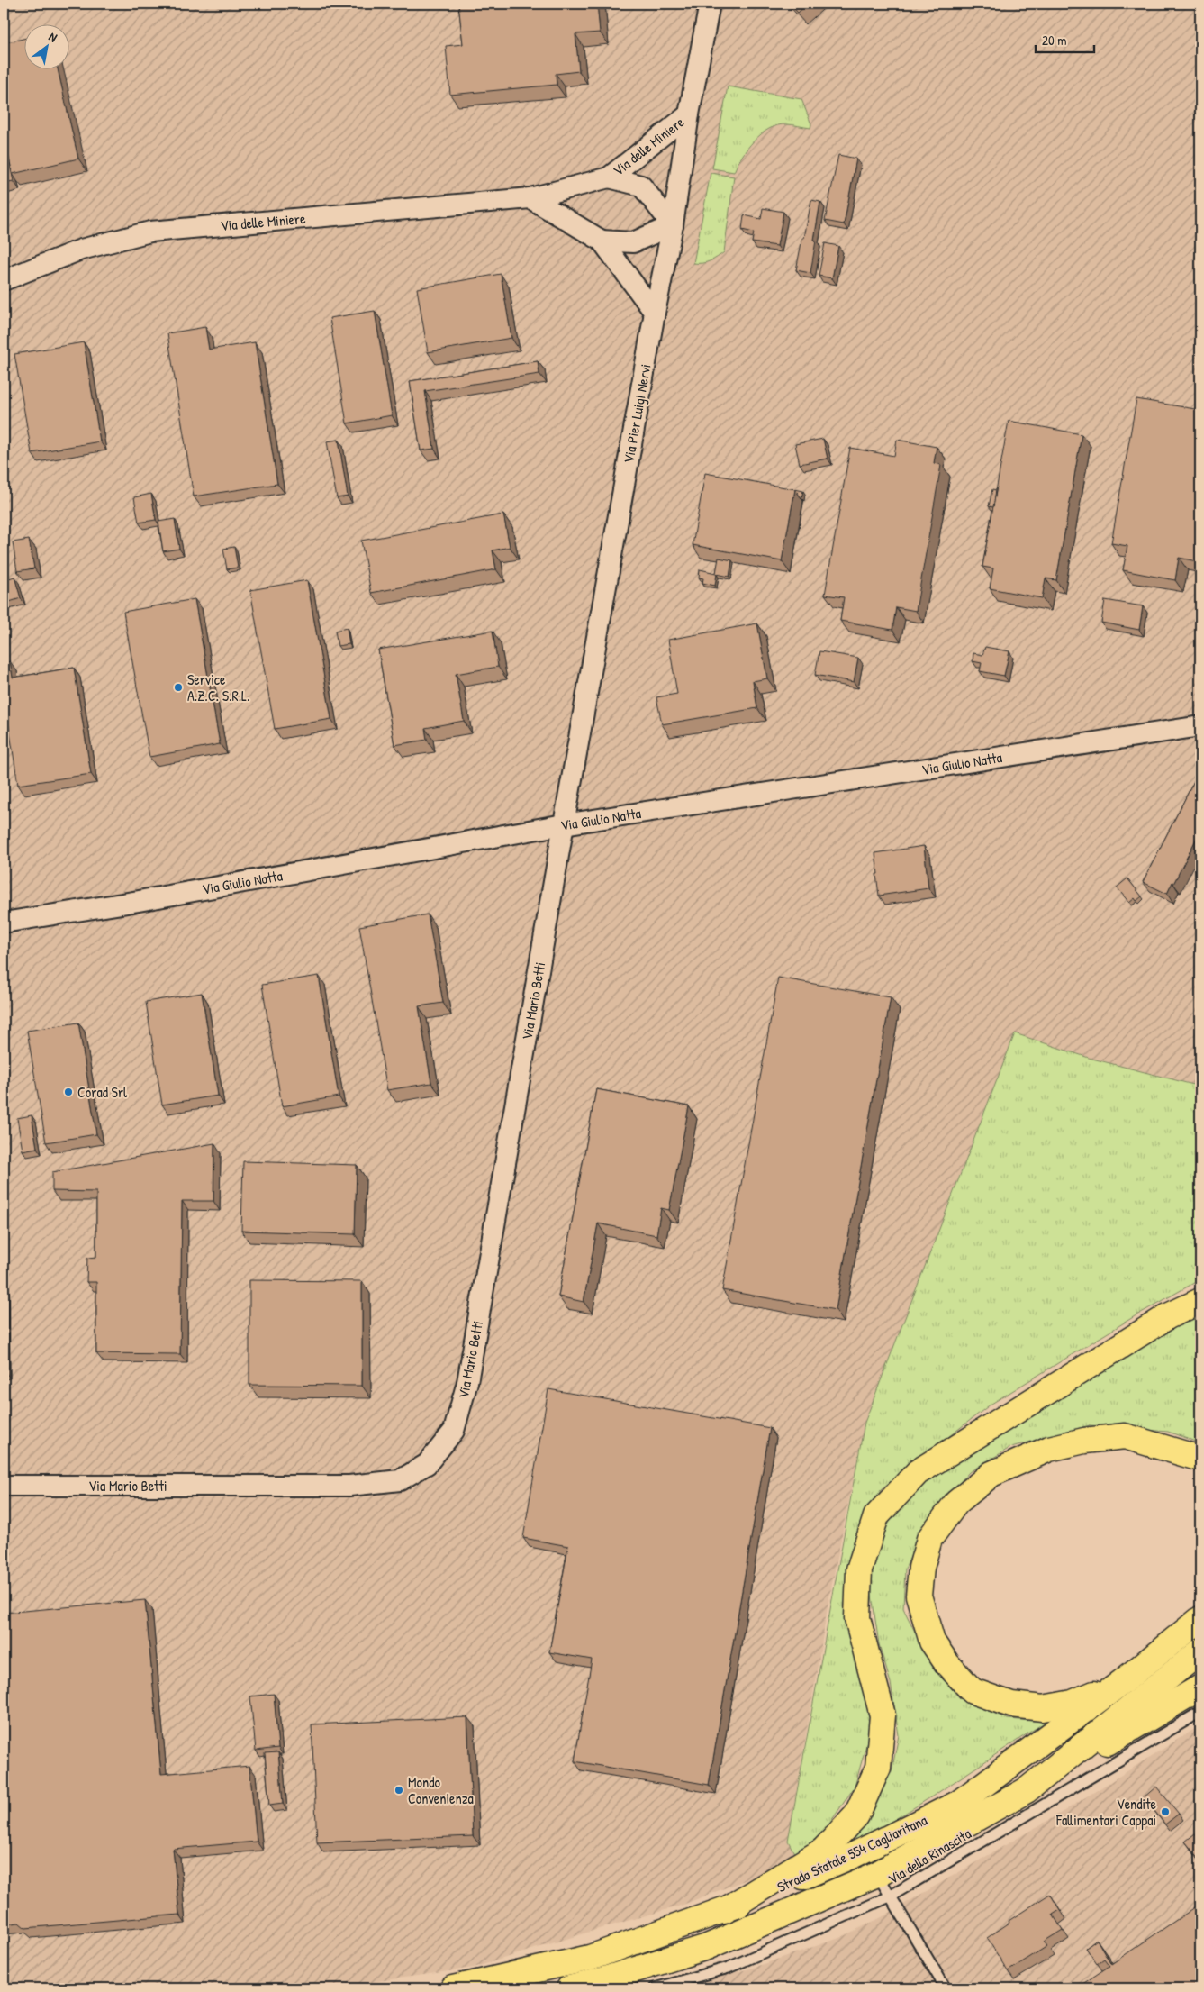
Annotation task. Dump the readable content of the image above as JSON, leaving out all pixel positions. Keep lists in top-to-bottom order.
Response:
{
  "streets": {
    "highway": ["Strada Statale 554 Cagliaritana"],
    "street": [
      "Via delle Miniere",
      "Via Pier Luigi Nervi",
      "Via Giulio Natta",
      "Via Mario Betti"
    ],
    "lane": ["Via della Rinascita"]
  },
  "crossings": [
    ["Via delle Miniere", "Via Pier Luigi Nervi"],
    ["Via Pier Luigi Nervi", "Via Giulio Natta"],
    ["Via Pier Luigi Nervi", "Via Mario Betti"],
    ["Via Giulio Natta", "Via Mario Betti"]
  ],
  "places": [
    "Service A.Z.C. S.R.L.",
    "Corad Srl",
    "Mondo Convenienza",
    "Vendite Fallimentari Cappai"
  ],
  "scale_bar": "20 m",
  "north": "top right"
}
